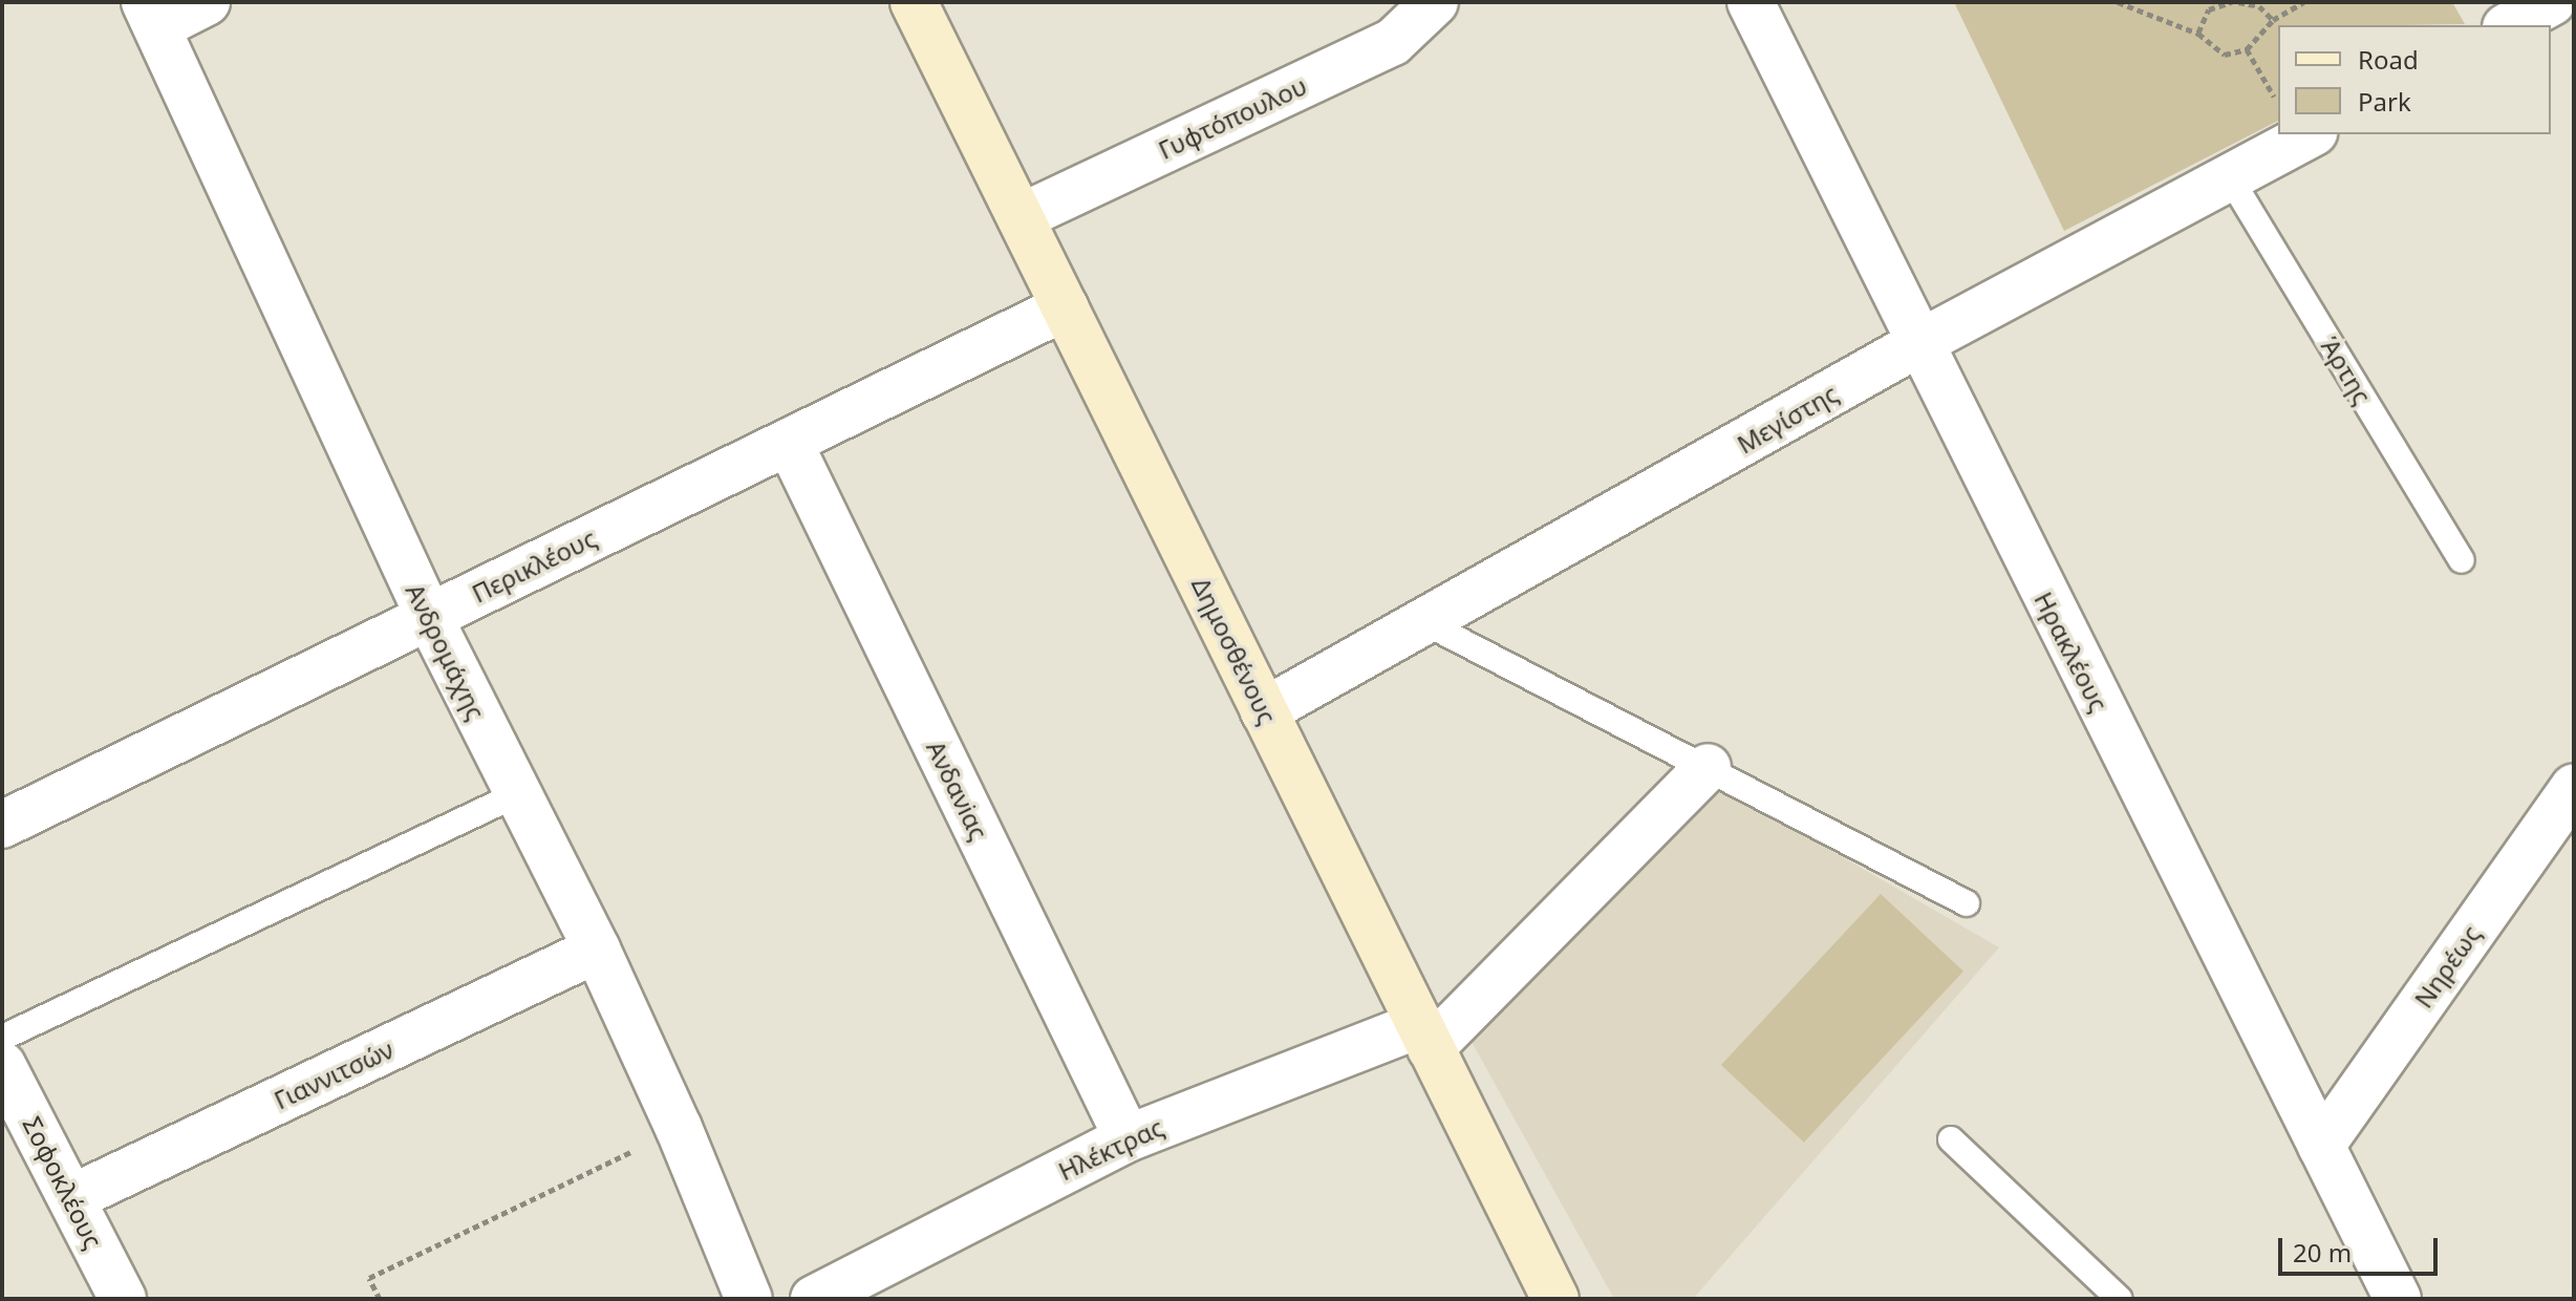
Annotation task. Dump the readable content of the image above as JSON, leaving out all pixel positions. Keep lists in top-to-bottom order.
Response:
{
  "streets": {
    "street": [
      "Γυφτόπουλου",
      "Μεγίστης",
      "Περικλέους",
      "Δημοσθένους",
      "Ανδρομάχης",
      "Ηρακλέους",
      "Ανδανiας",
      "Νηρέως",
      "Γιαννιτσών",
      "Ηλέκτρας",
      "Σοφοκλέους"
    ],
    "lane": ["Άρτης"]
  },
  "crossings": [
    ["Γυφτόπουλου", "Δημοσθένους"],
    ["Άρτης", "Μεγίστης"],
    ["Μεγίστης", "Δημοσθένους"],
    ["Μεγίστης", "Ηρακλέους"],
    ["Περικλέους", "Δημοσθένους"],
    ["Περικλέους", "Ανδρομάχης"],
    ["Περικλέους", "Ανδανiας"],
    ["Δημοσθένους", "Ηλέκτρας"],
    ["Ανδρομάχης", "Γιαννιτσών"],
    ["Ηρακλέους", "Νηρέως"],
    ["Ανδανiας", "Ηλέκτρας"],
    ["Γιαννιτσών", "Σοφοκλέους"]
  ],
  "legend": ["Road", "Park"],
  "scale_bar": "20 m"
}
